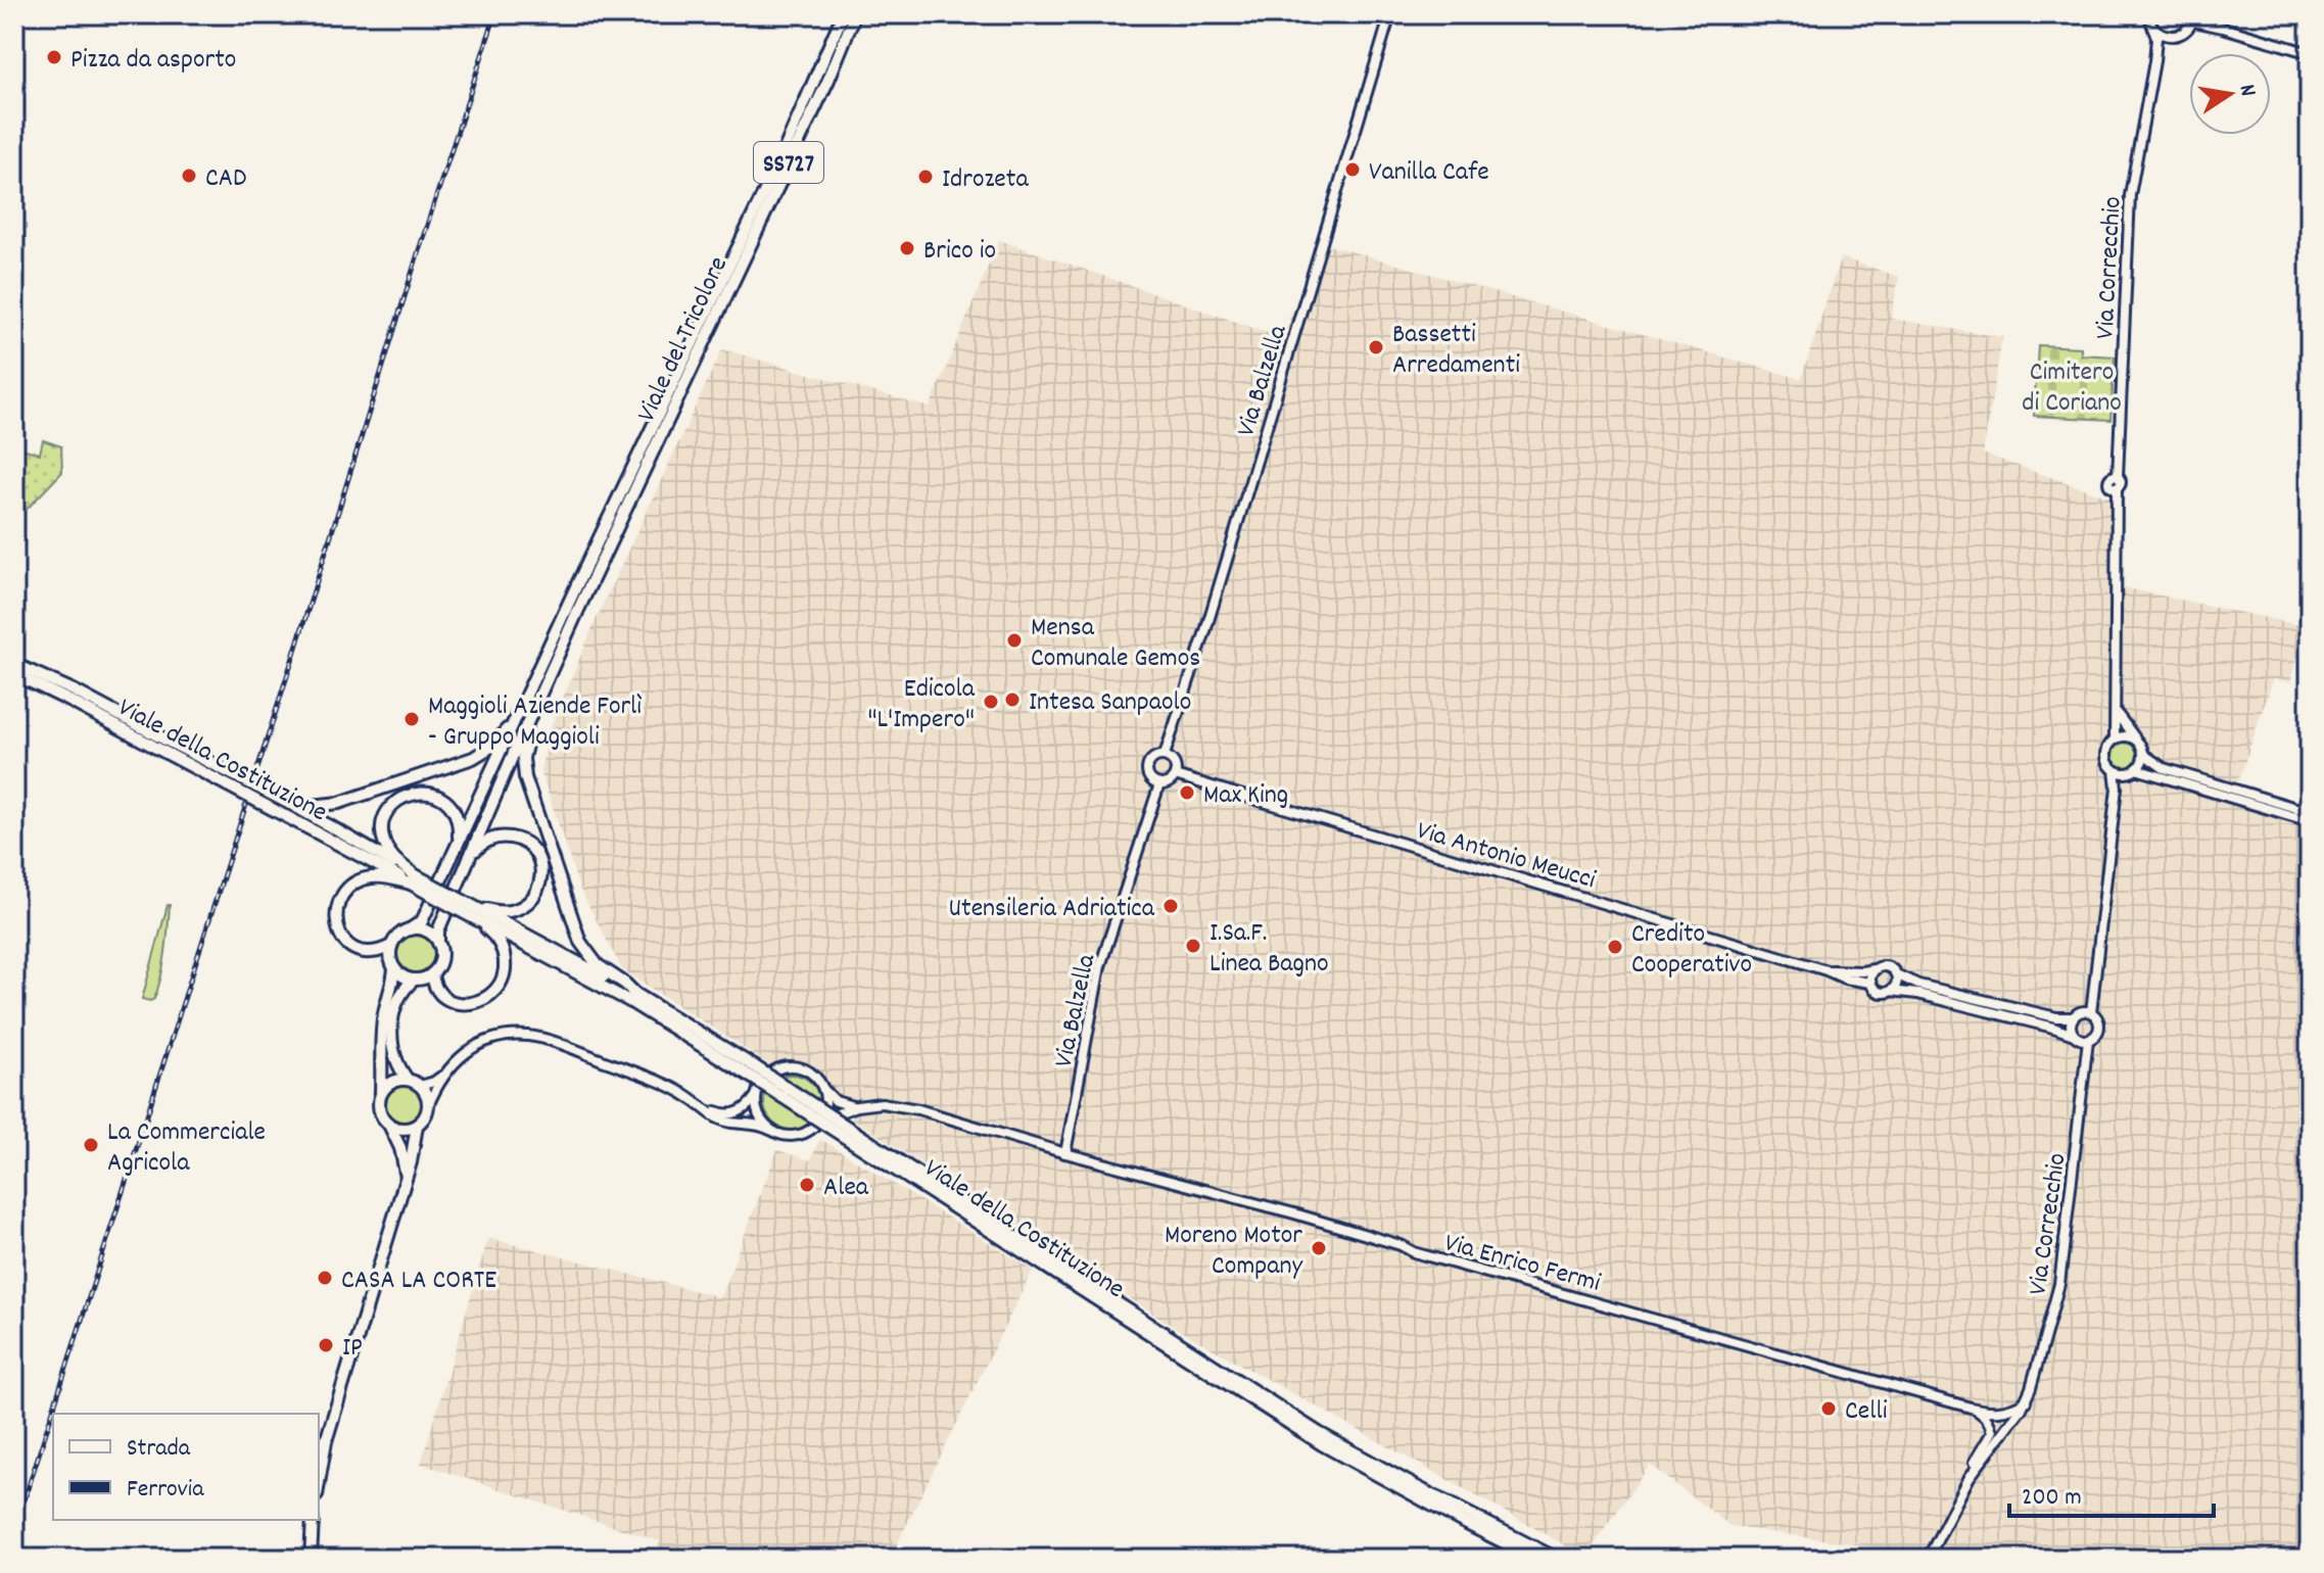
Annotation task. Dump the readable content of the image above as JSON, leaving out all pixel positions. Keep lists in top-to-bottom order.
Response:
{
  "streets": {
    "main road": ["SS727", "Viale del Tricolore", "Viale della Costituzione"],
    "street": [
      "Via Correcchio",
      "Via Balzella",
      "Via Antonio Meucci",
      "Via Enrico Fermi"
    ]
  },
  "crossings": [
    ["Via Correcchio", "Via Enrico Fermi"],
    ["Via Balzella", "Via Antonio Meucci"],
    ["Via Balzella", "Via Enrico Fermi"]
  ],
  "parks": ["Cimitero di Coriano"],
  "places": [
    "Pizza da asporto",
    "Vanilla Cafe",
    "CAD",
    "Idrozeta",
    "Brico io",
    "Bassetti Arredamenti",
    "Mensa Comunale Gemos",
    "Intesa Sanpaolo",
    "Edicola \"L'Impero\"",
    "Maggioli Aziende Forlì - Gruppo Maggioli",
    "Max King",
    "Utensileria Adriatica",
    "I.Sa.F. Linea Bagno",
    "Credito Cooperativo",
    "La Commerciale Agricola",
    "Alea",
    "Moreno Motor Company",
    "CASA LA CORTE",
    "IP",
    "Celli"
  ],
  "legend": ["Strada", "Ferrovia"],
  "scale_bar": "200 m",
  "north": "right"
}
